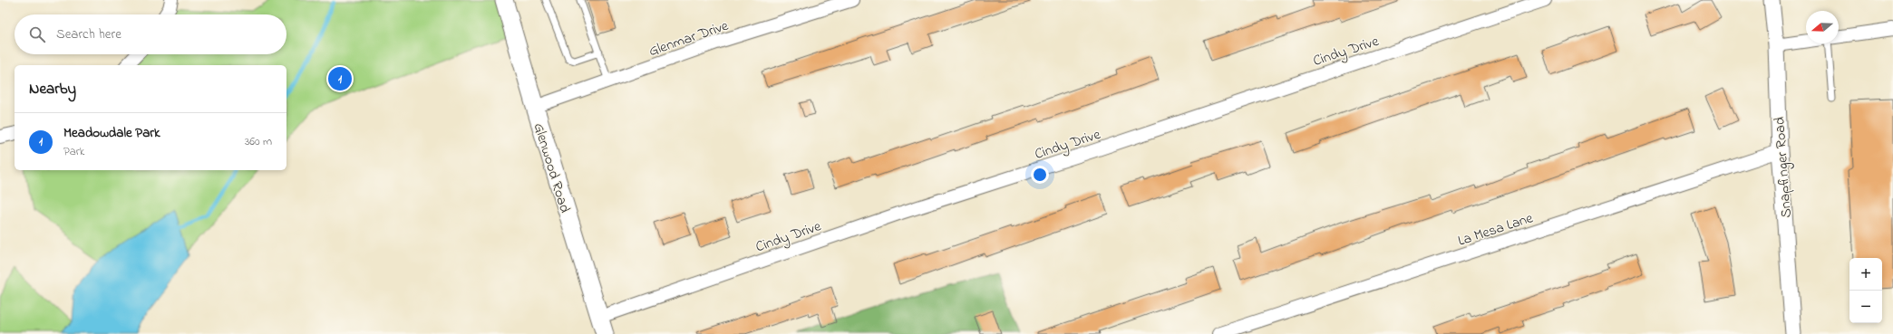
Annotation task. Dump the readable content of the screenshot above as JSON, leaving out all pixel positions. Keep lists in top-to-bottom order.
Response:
{
  "streets": {
    "main road": ["Glenwood Road"],
    "street": [
      "Glenmar Drive",
      "Cindy Drive",
      "Snapfinger Road",
      "La Mesa Lane"
    ]
  },
  "crossings": [
    ["Glenmar Drive", "Glenwood Road"],
    ["Cindy Drive", "Glenwood Road"],
    ["Snapfinger Road", "La Mesa Lane"]
  ],
  "north": "left",
  "page": {
    "search": "Search here",
    "pins": "1",
    "heading": "Nearby",
    "list": [
      {
        "mark": "1",
        "name": "Meadowdale Park",
        "note": "Park",
        "value": "360 m"
      }
    ],
    "map_buttons": ["+", "−"]
  }
}
